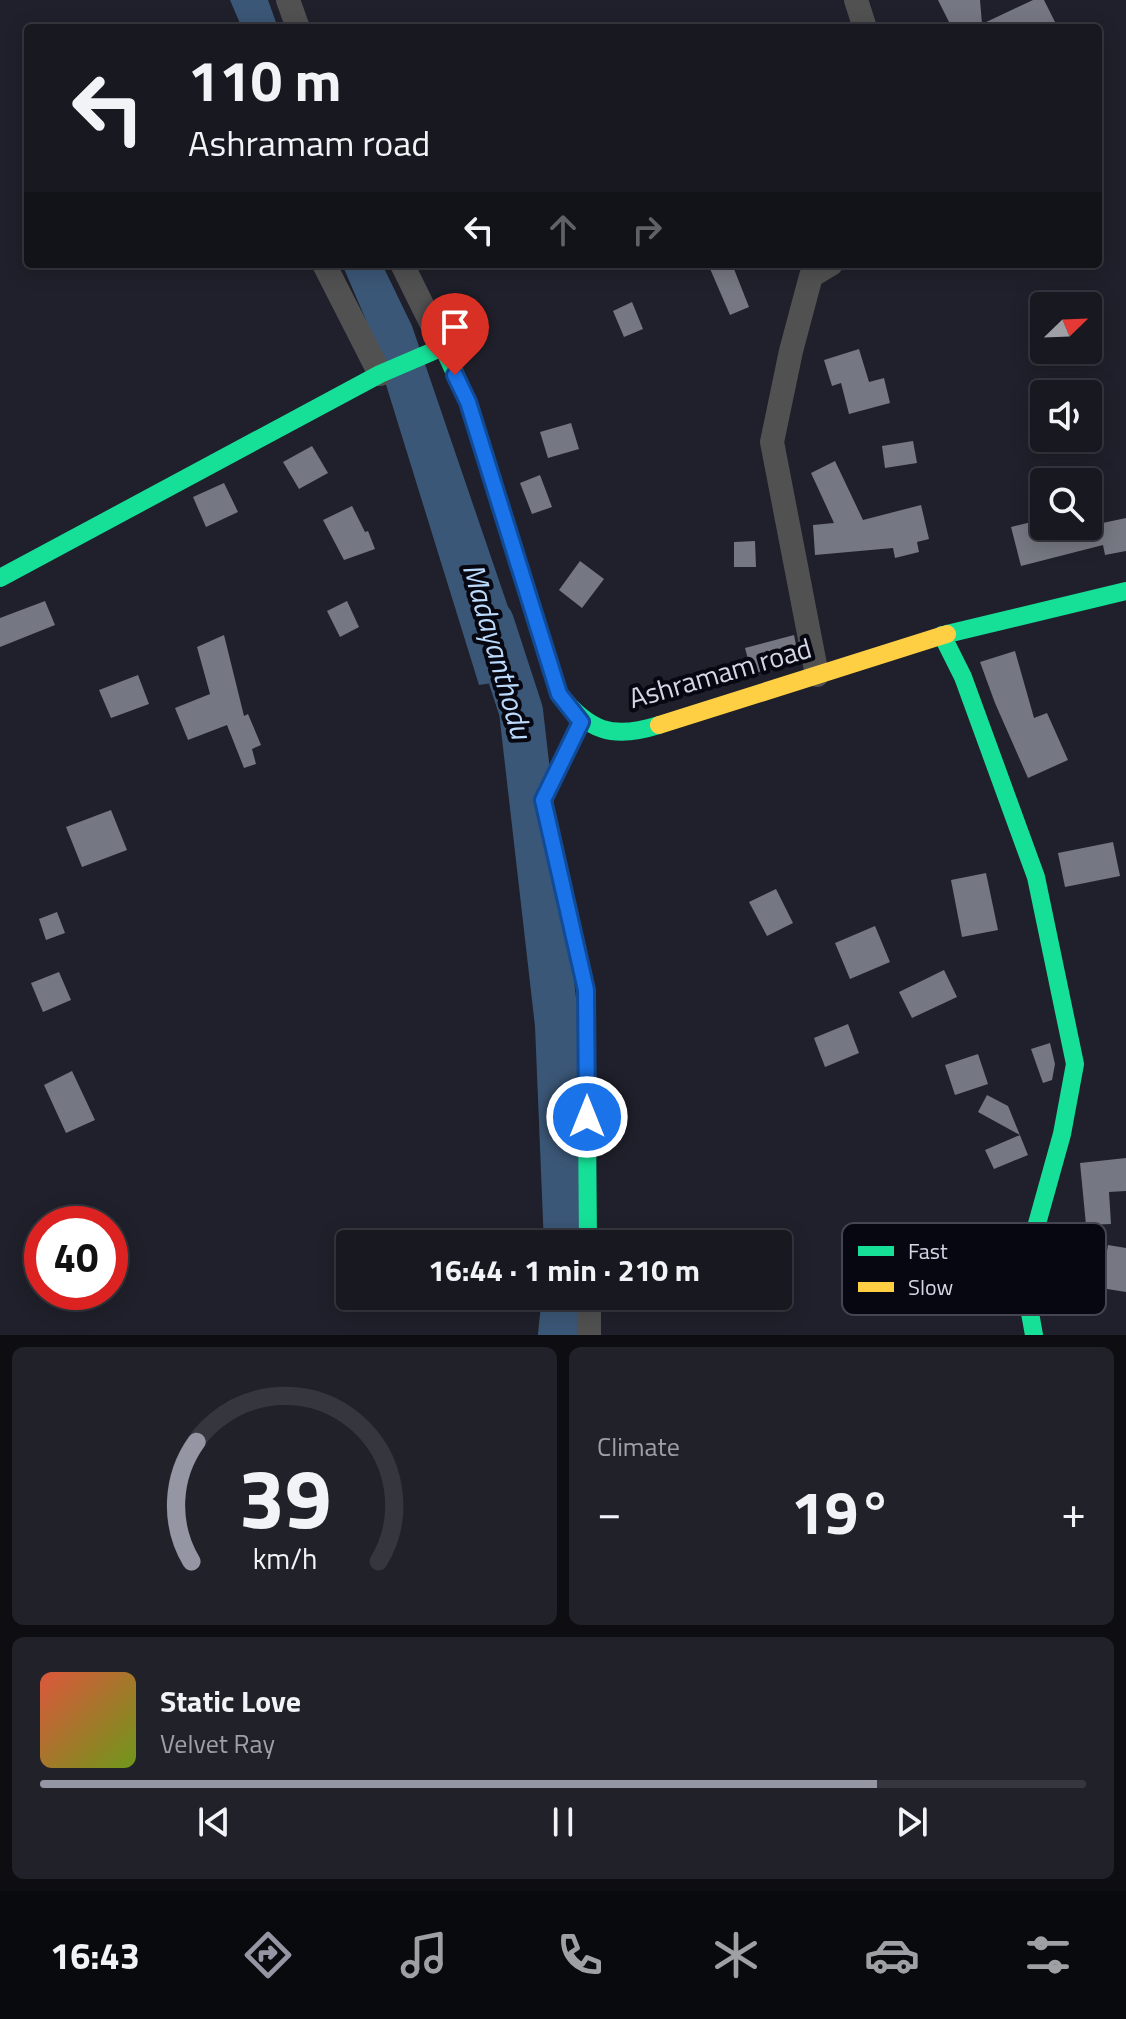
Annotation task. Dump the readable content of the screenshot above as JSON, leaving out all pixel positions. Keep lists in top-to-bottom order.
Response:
{
  "streets": {
    "main road": ["Ashramam road"]
  },
  "water": ["Madayanthodu"],
  "legend": ["Fast", "Slow"],
  "north": "top right",
  "page": {
    "turn": ["110 m", "Ashramam road"],
    "limit": "40",
    "trip": "16:44 · 1 min · 210 m",
    "tile": "Climate",
    "heat": ["−", "19°", "+"],
    "song": ["Static Love", "Velvet Ray"],
    "tabs": "16:43",
    "gauge": ["39", "km/h"]
  }
}
